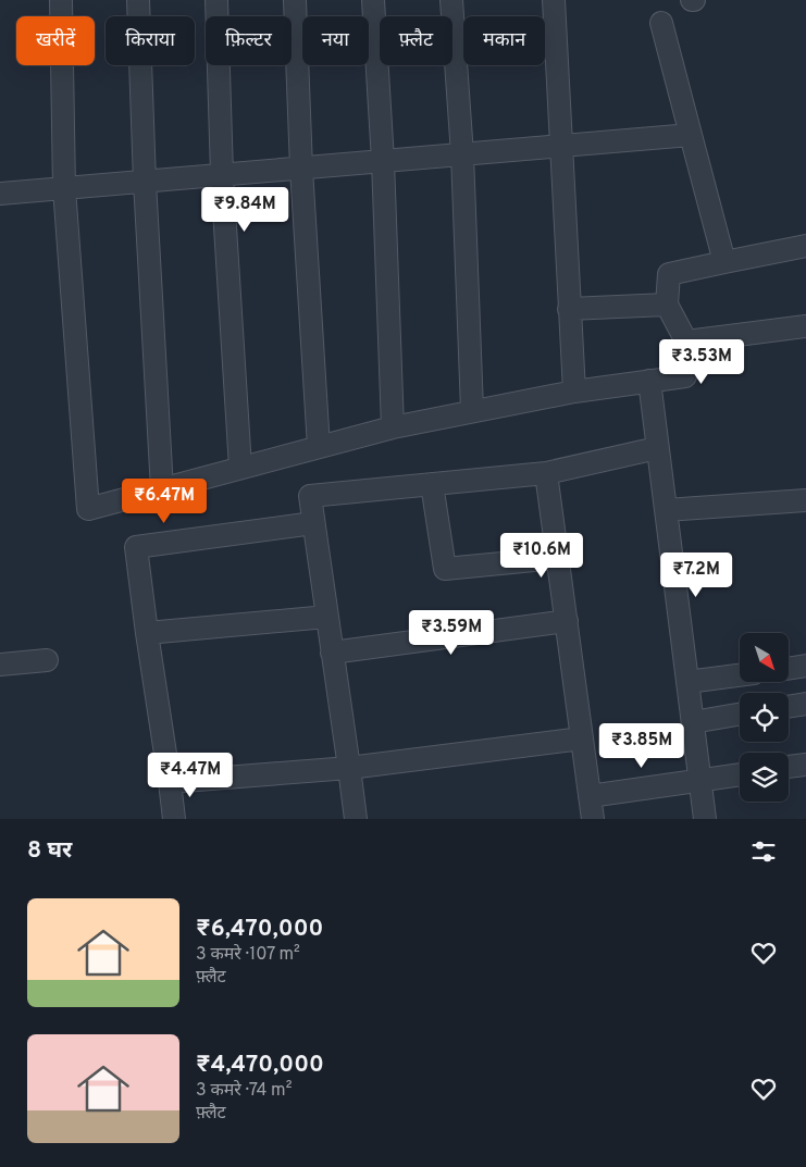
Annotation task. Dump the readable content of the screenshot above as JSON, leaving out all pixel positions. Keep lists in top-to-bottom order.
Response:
{
  "north": "bottom right",
  "page": {
    "chip": [
      "खरीदें",
      "किराया",
      "फ़िल्टर",
      "नया",
      "फ़्लैट",
      "मकान"
    ],
    "price": [
      "₹9.84M",
      "₹3.53M",
      "₹6.47M",
      "₹10.6M",
      "₹7.2M",
      "₹3.59M",
      "₹3.85M",
      "₹4.47M"
    ],
    "heading": "8 घर",
    "list": [
      {
        "name": "₹6,470,000",
        "note": "3 कमरे · 107 m² · फ़्लैट"
      },
      {
        "name": "₹4,470,000",
        "note": "3 कमरे · 74 m² · फ़्लैट"
      }
    ]
  }
}
